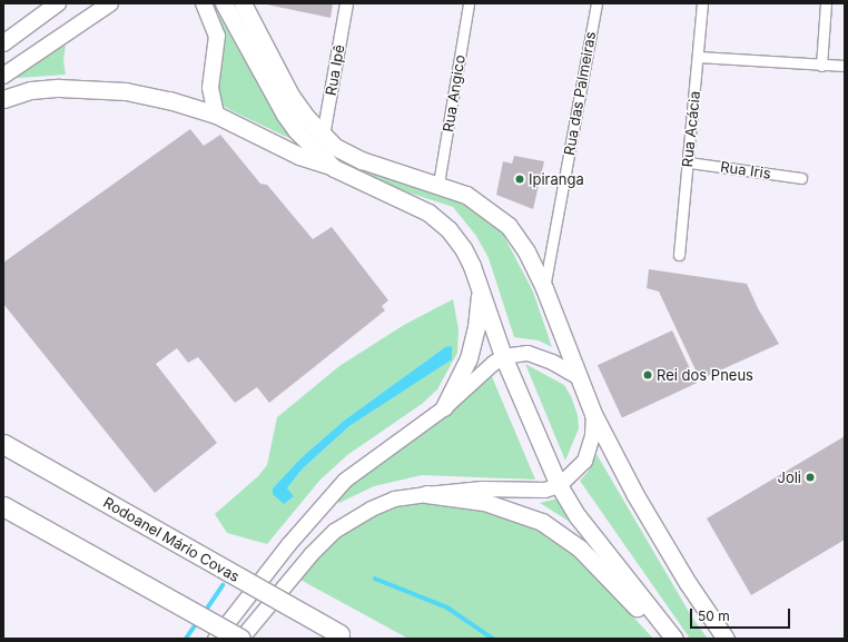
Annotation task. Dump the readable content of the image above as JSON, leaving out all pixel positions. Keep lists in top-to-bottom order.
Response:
{
  "streets": {
    "highway": ["Rodoanel Mário Covas"],
    "street": [
      "Rua Ipê",
      "Rua Angico",
      "Rua das Palmeiras",
      "Rua Acácia",
      "Rua Iris"
    ]
  },
  "crossings": [
    ["Rua Acácia", "Rua Iris"]
  ],
  "places": ["Ipiranga", "Rei dos Pneus", "Joli"],
  "scale_bar": "50 m"
}
